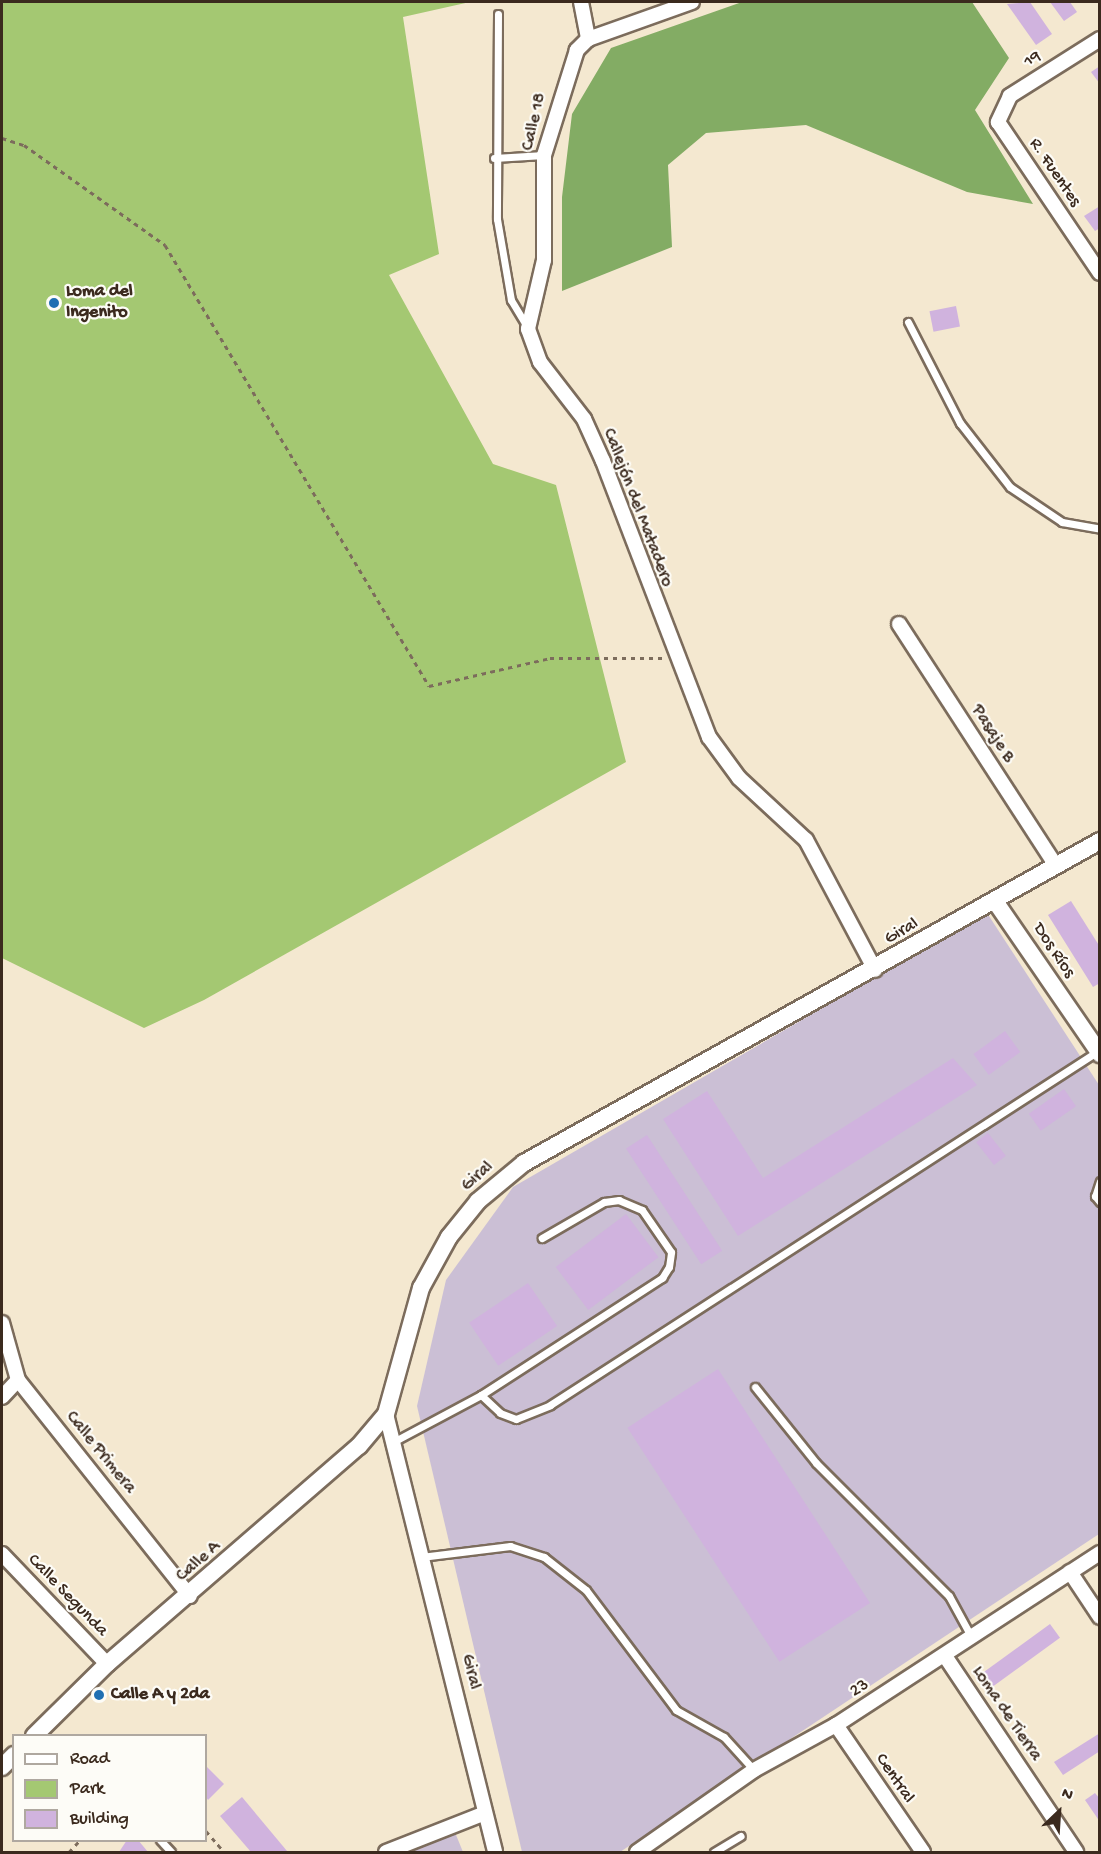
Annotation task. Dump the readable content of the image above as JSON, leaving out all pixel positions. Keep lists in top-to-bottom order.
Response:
{
  "streets": {
    "street": [
      "19",
      "Calle 18",
      "R. Fuentes",
      "Callejón del Matadero",
      "Pasaje B",
      "Giral",
      "Dos Ríos",
      "Calle Primera",
      "Calle A",
      "Calle Segunda",
      "23",
      "Loma de Tierra",
      "Central"
    ]
  },
  "crossings": [
    ["19", "R. Fuentes"],
    ["Calle 18", "Callejón del Matadero"],
    ["Callejón del Matadero", "Giral"],
    ["Pasaje B", "Giral"],
    ["Giral", "Dos Ríos"],
    ["Giral", "Calle A"],
    ["Calle Primera", "Calle A"],
    ["Calle A", "Calle Segunda"],
    ["23", "Loma de Tierra"],
    ["23", "Central"]
  ],
  "places": ["Loma del Ingenito", "Calle A y 2da"],
  "legend": ["Road", "Park", "Building"],
  "north": "top right"
}
